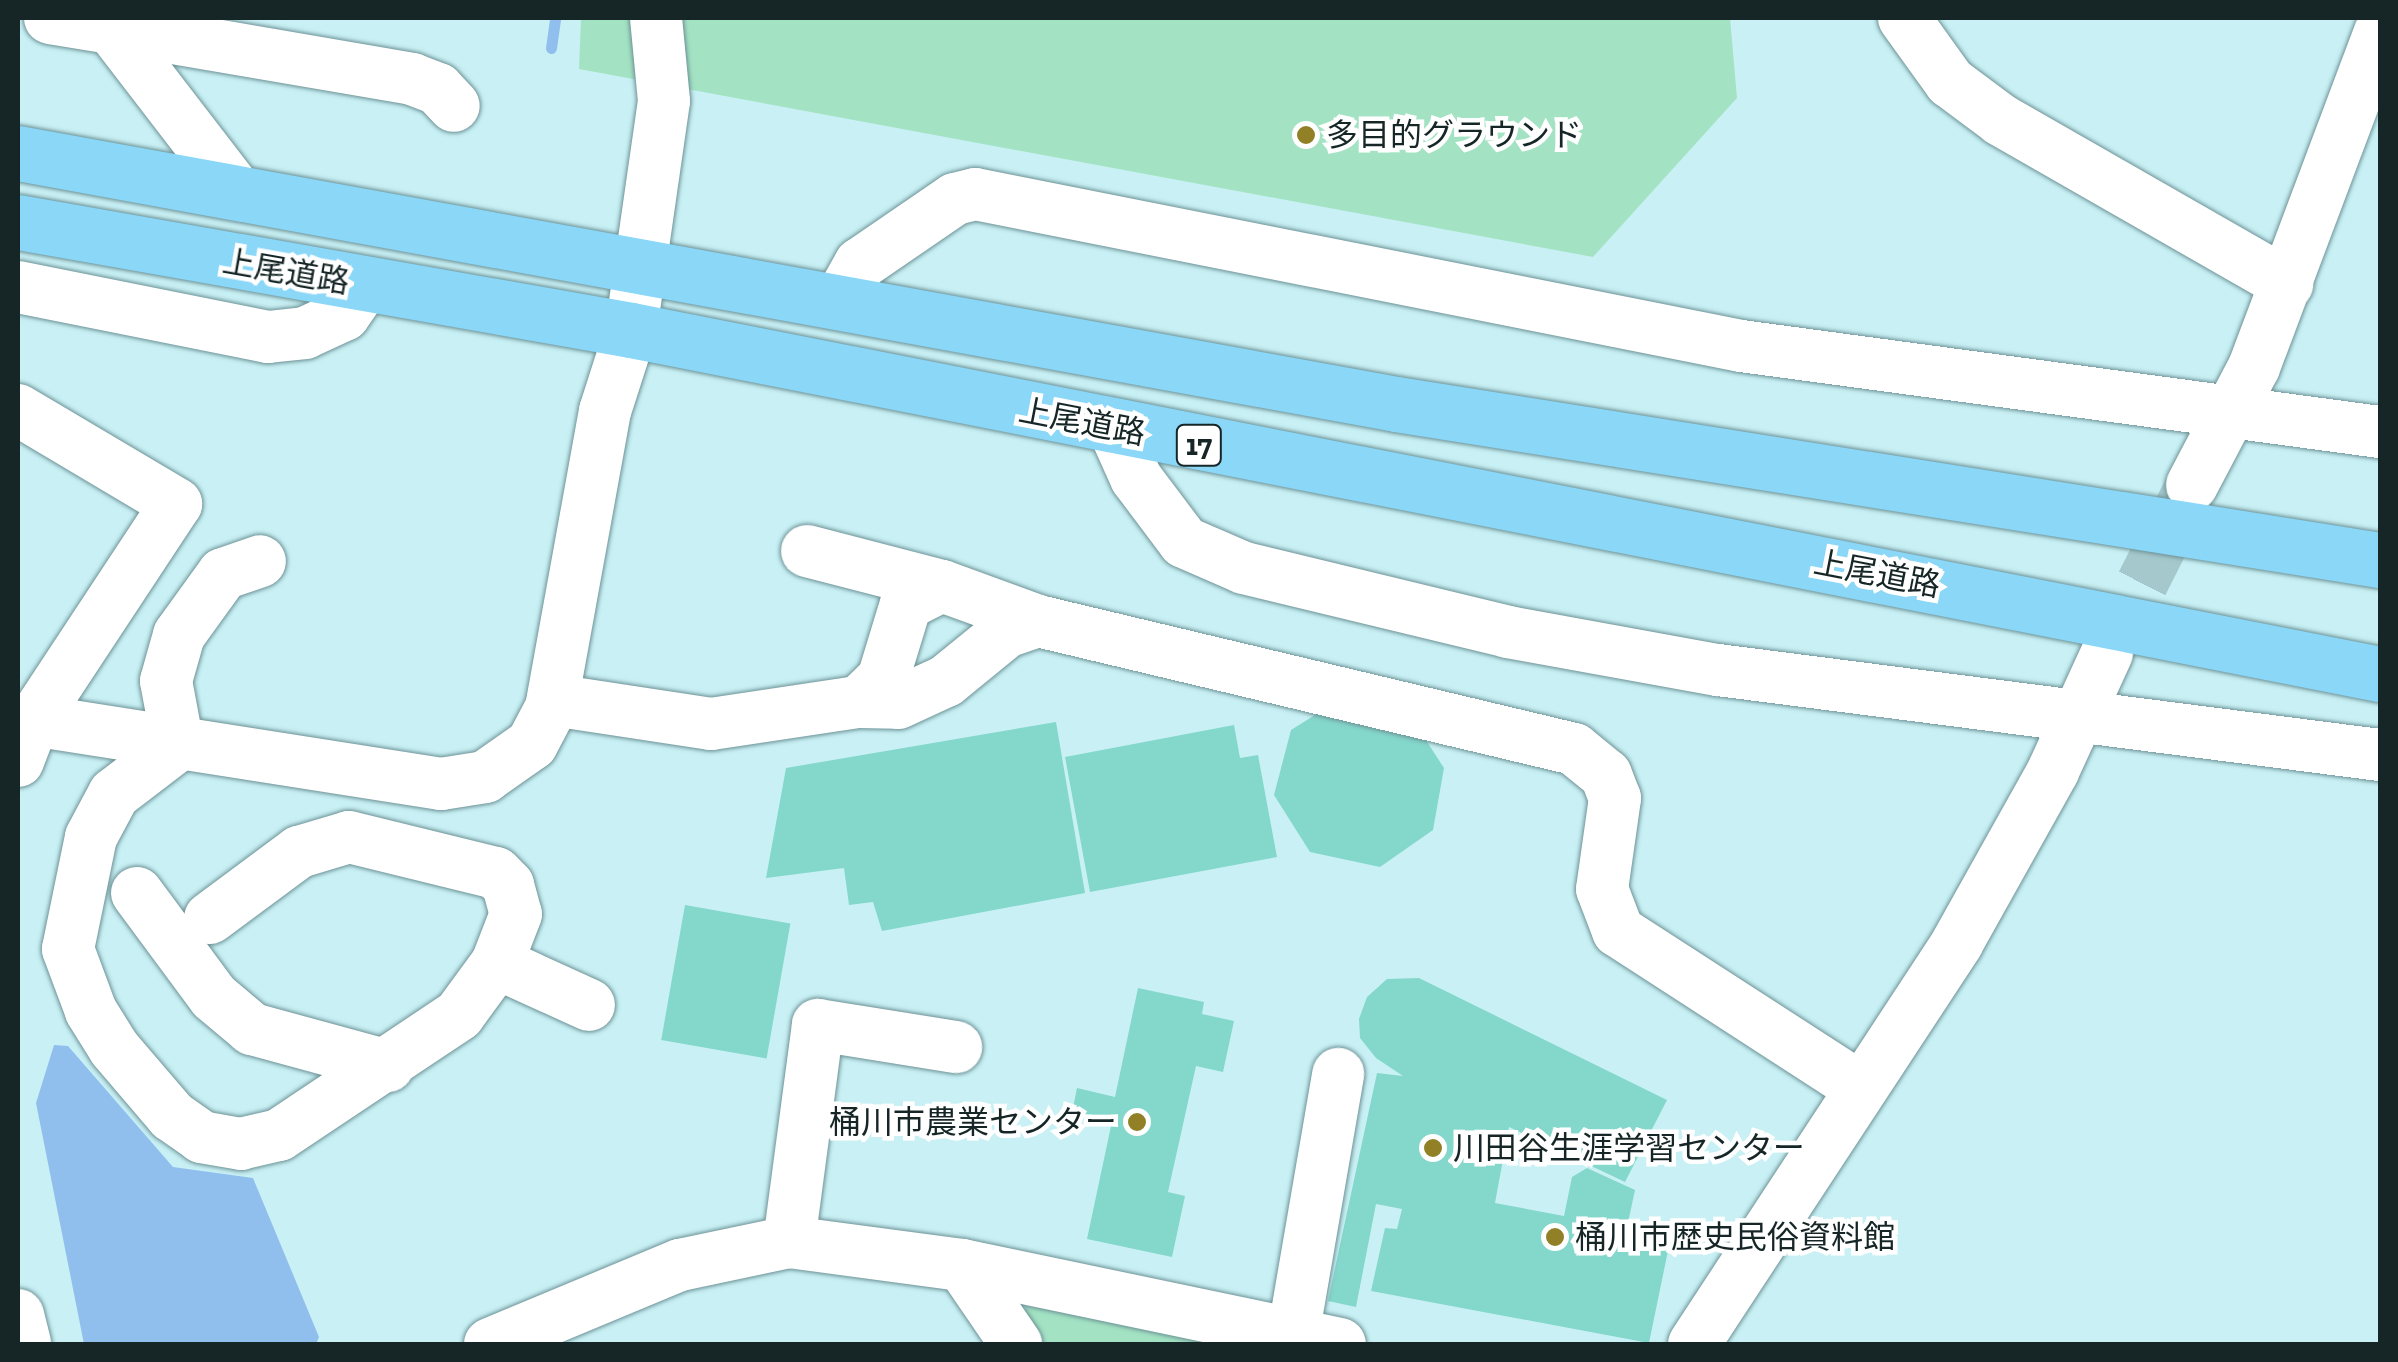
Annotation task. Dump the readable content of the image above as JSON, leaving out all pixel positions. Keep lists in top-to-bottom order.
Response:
{
  "streets": {
    "highway": ["上尾道路", "17"]
  },
  "places": [
    "多目的グラウンド",
    "桶川市農業センター",
    "川田谷生涯学習センター",
    "桶川市歴史民俗資料館"
  ]
}
